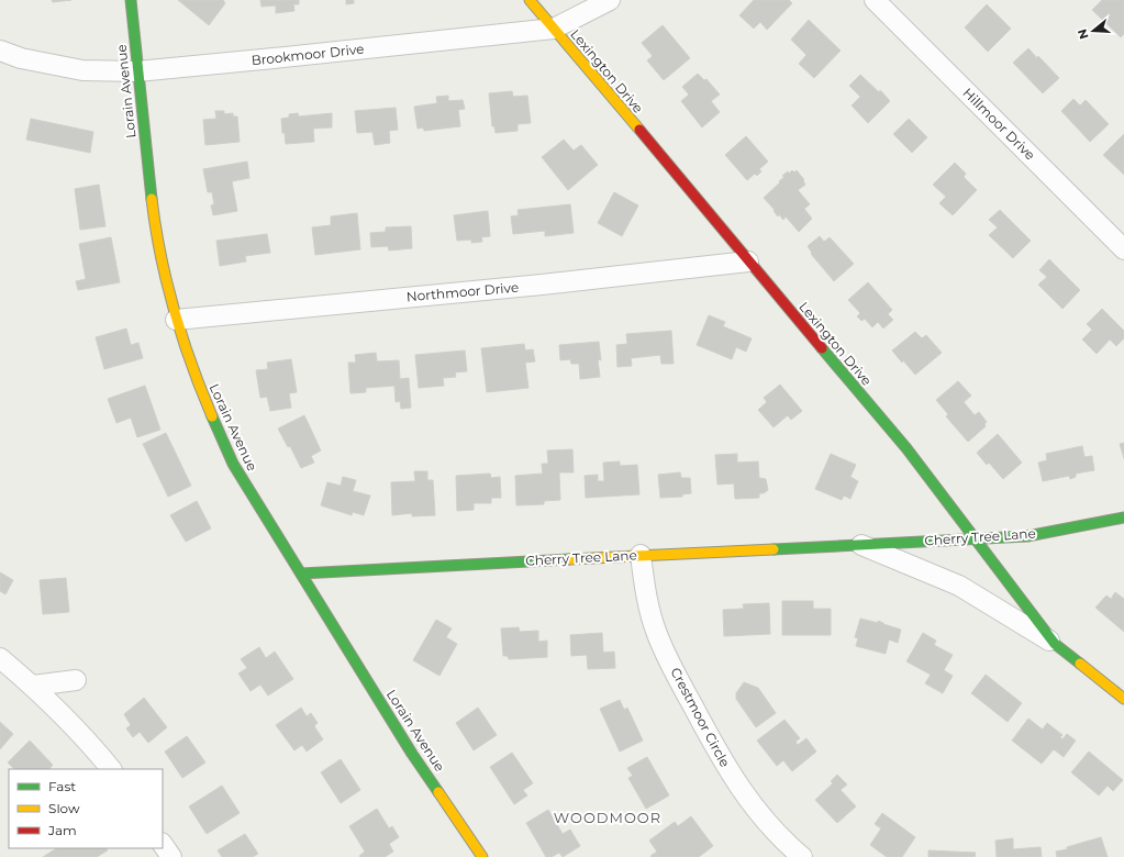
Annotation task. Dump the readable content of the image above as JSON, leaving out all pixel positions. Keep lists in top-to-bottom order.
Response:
{
  "streets": {
    "street": [
      "Brookmoor Drive",
      "Lexington Drive",
      "Lorain Avenue",
      "Hillmoor Drive",
      "Northmoor Drive",
      "Cherry Tree Lane",
      "Crestmoor Circle"
    ]
  },
  "crossings": [
    ["Brookmoor Drive", "Lexington Drive"],
    ["Brookmoor Drive", "Lorain Avenue"],
    ["Lexington Drive", "Northmoor Drive"],
    ["Lexington Drive", "Cherry Tree Lane"],
    ["Lorain Avenue", "Northmoor Drive"],
    ["Lorain Avenue", "Cherry Tree Lane"],
    ["Cherry Tree Lane", "Crestmoor Circle"]
  ],
  "districts": ["WOODMOOR"],
  "legend": ["Fast", "Slow", "Jam"],
  "north": "left"
}
